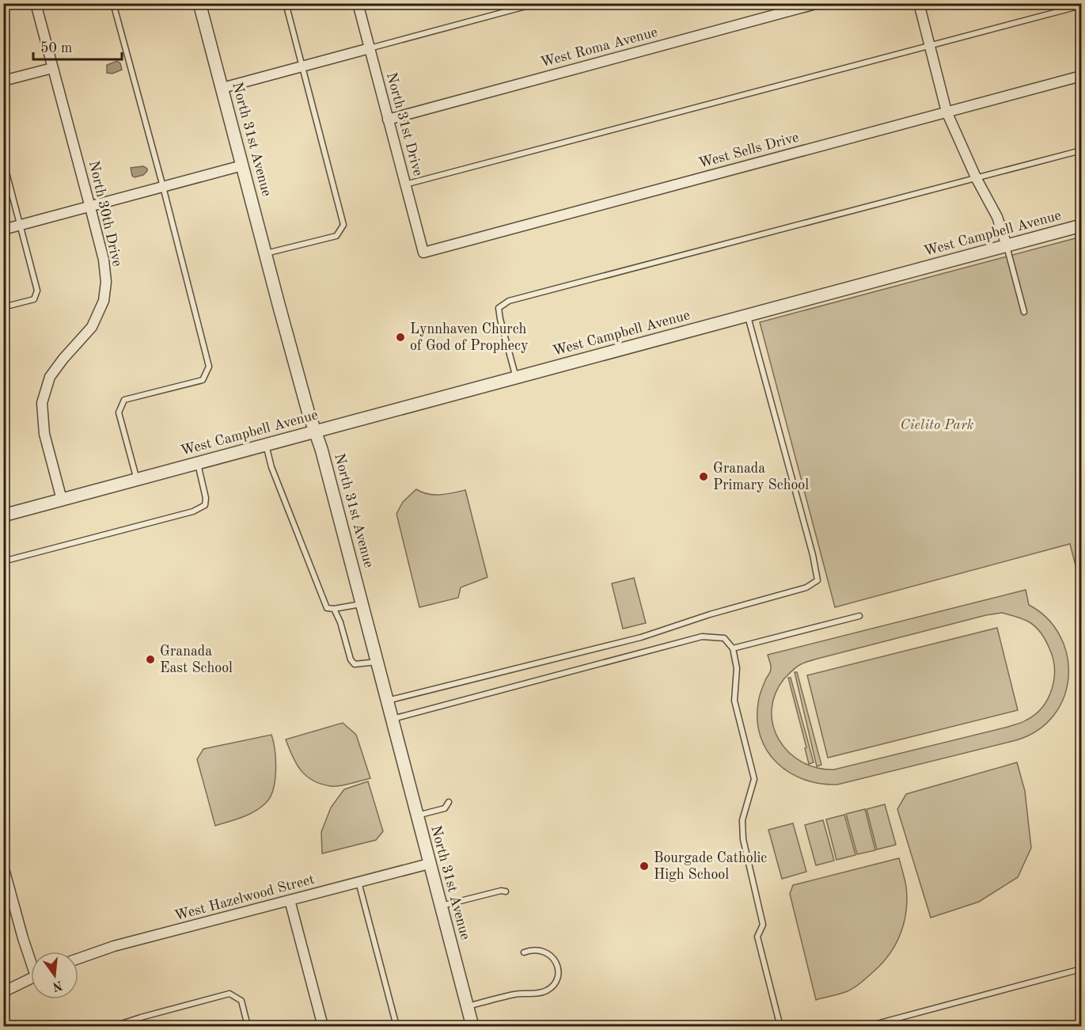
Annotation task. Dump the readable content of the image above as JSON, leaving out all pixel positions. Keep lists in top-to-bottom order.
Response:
{
  "streets": {
    "street": [
      "West Roma Avenue",
      "North 31st Drive",
      "North 31st Avenue",
      "West Sells Drive",
      "North 30th Drive",
      "West Campbell Avenue",
      "West Hazelwood Street"
    ]
  },
  "crossings": [
    ["West Roma Avenue", "North 31st Drive"],
    ["North 31st Drive", "West Sells Drive"],
    ["North 31st Avenue", "West Campbell Avenue"],
    ["North 31st Avenue", "West Hazelwood Street"],
    ["North 30th Drive", "West Campbell Avenue"]
  ],
  "parks": ["Cielito Park"],
  "places": [
    "Lynnhaven Church of God of Prophecy",
    "Granada Primary School",
    "Granada East School",
    "Bourgade Catholic High School"
  ],
  "scale_bar": "50 m",
  "north": "bottom"
}
